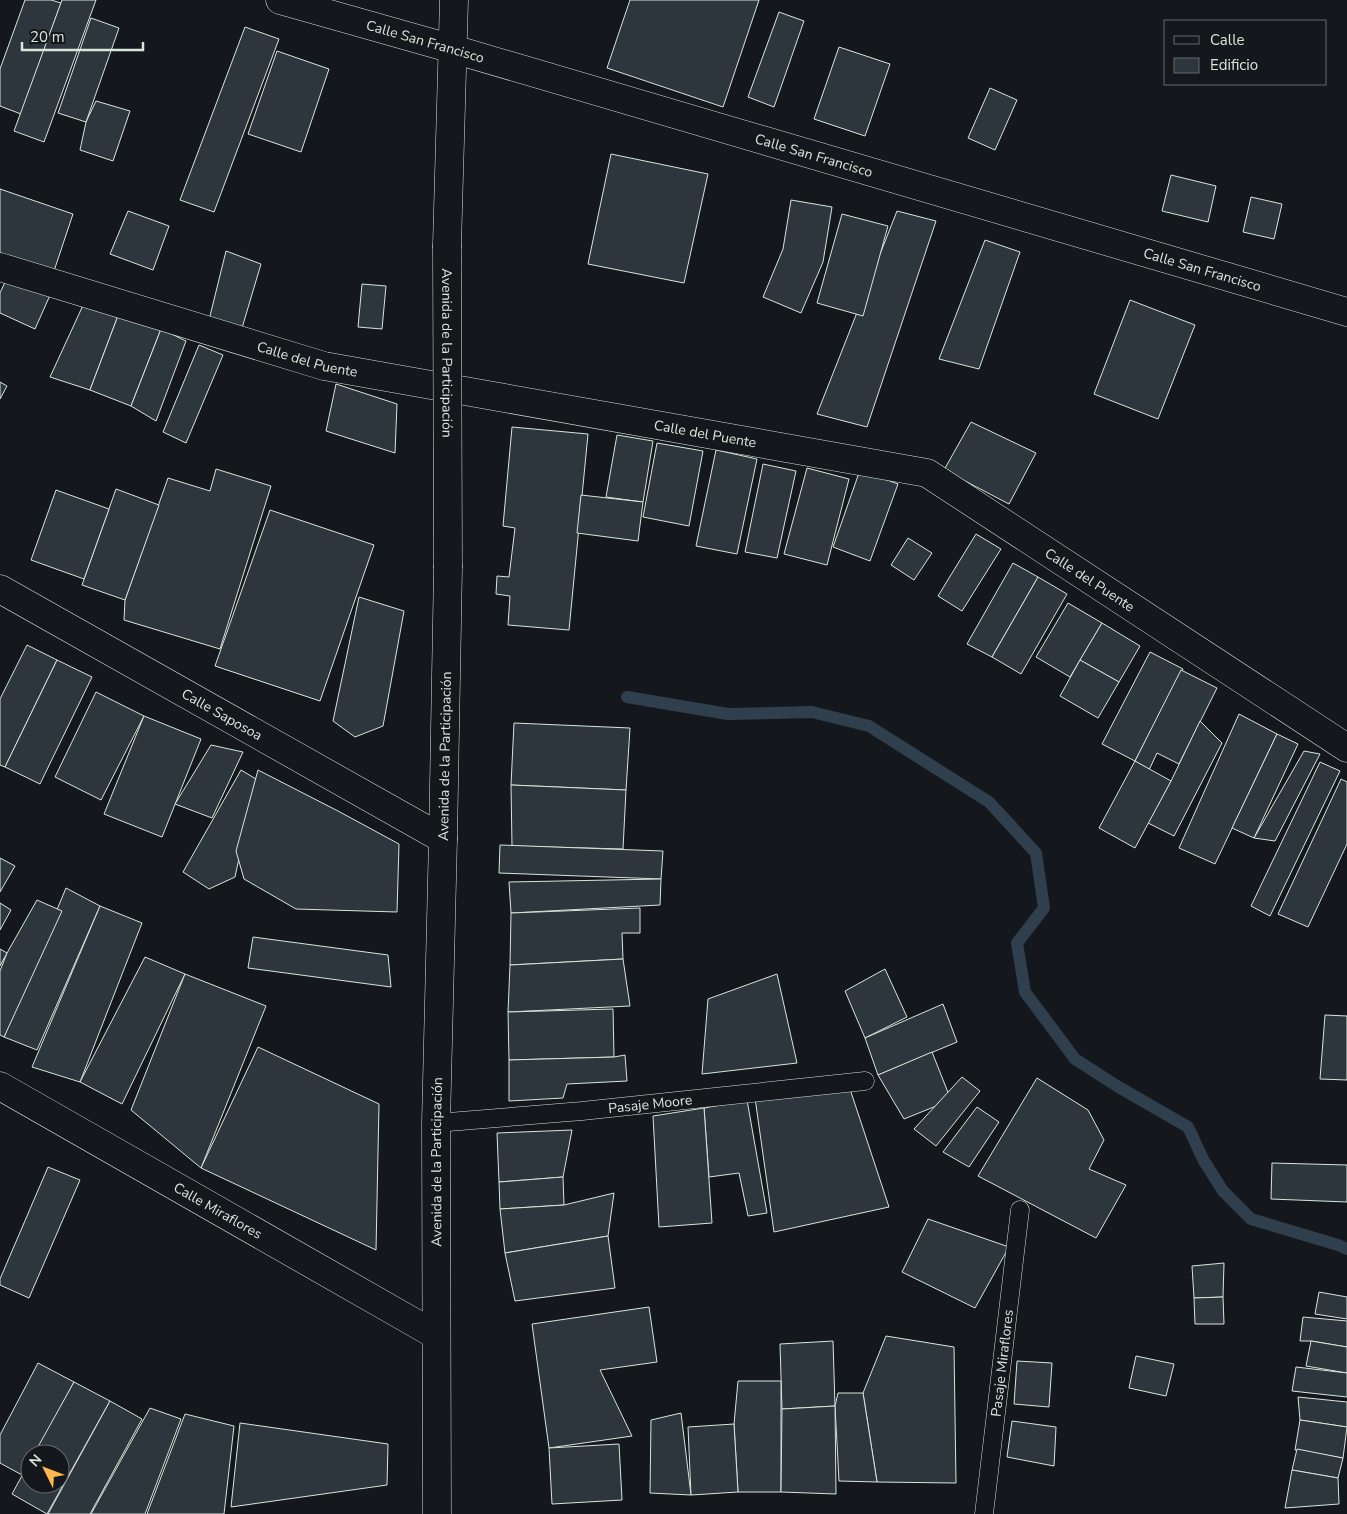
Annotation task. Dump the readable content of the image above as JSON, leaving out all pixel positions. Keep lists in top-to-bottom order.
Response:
{
  "streets": {
    "street": [
      "Calle San Francisco",
      "Avenida de la Participación",
      "Calle del Puente",
      "Calle Saposoa",
      "Calle Miraflores"
    ],
    "lane": ["Pasaje Moore", "Pasaje Miraflores"]
  },
  "crossings": [
    ["Calle San Francisco", "Avenida de la Participación"],
    ["Avenida de la Participación", "Calle Saposoa"],
    ["Avenida de la Participación", "Pasaje Moore"],
    ["Avenida de la Participación", "Calle Miraflores"]
  ],
  "legend": ["Calle", "Edificio"],
  "scale_bar": "20 m",
  "north": "top left"
}
